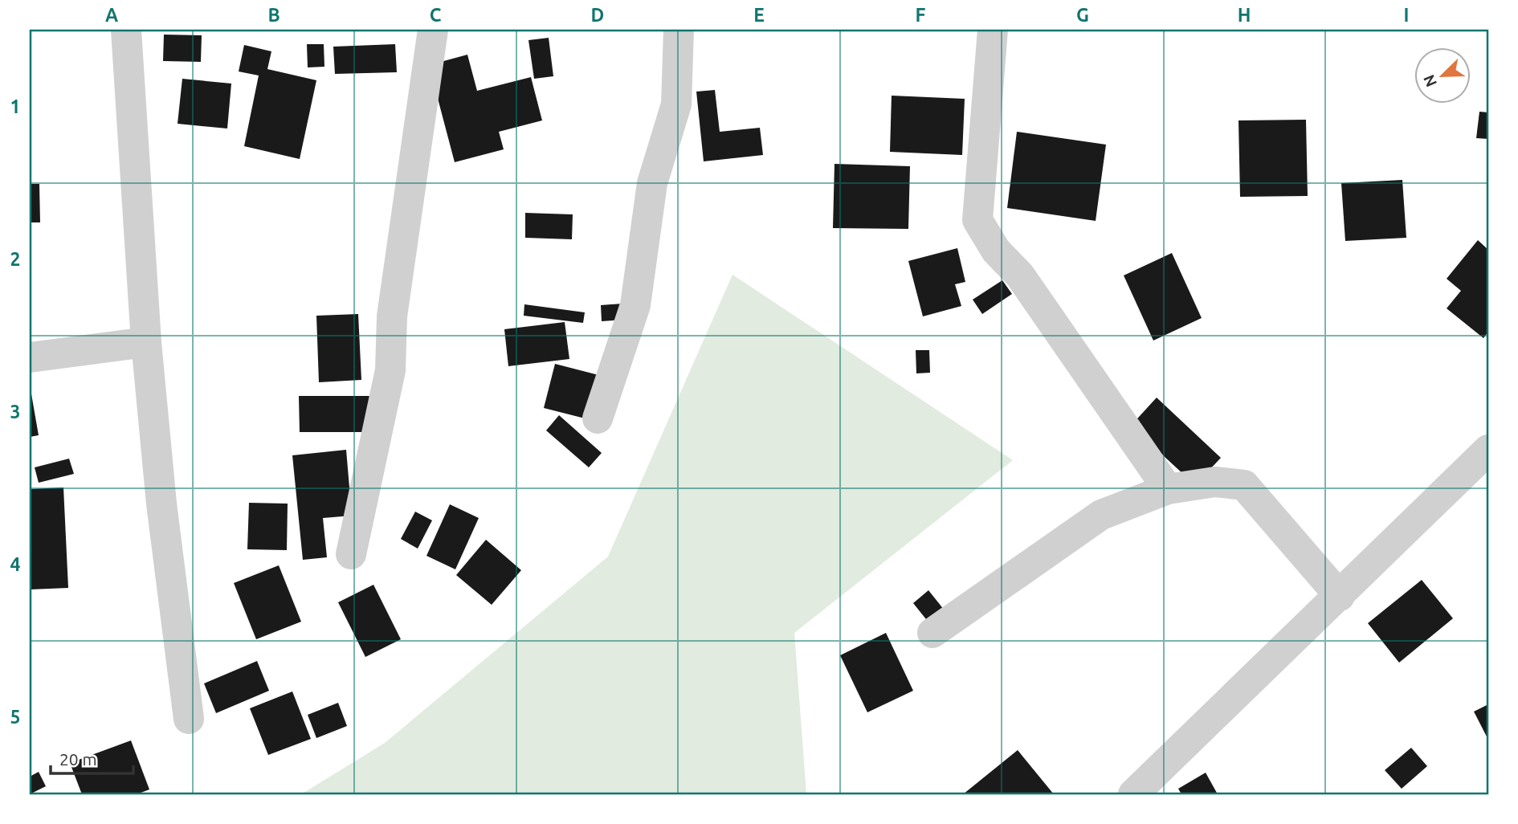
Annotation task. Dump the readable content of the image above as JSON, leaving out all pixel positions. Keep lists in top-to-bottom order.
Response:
{
  "scale_bar": "20 m",
  "north": "bottom left",
  "grid": {
    "columns": [
      "A",
      "B",
      "C",
      "D",
      "E",
      "F",
      "G",
      "H",
      "I"
    ],
    "rows": [
      "1",
      "2",
      "3",
      "4",
      "5"
    ]
  }
}
